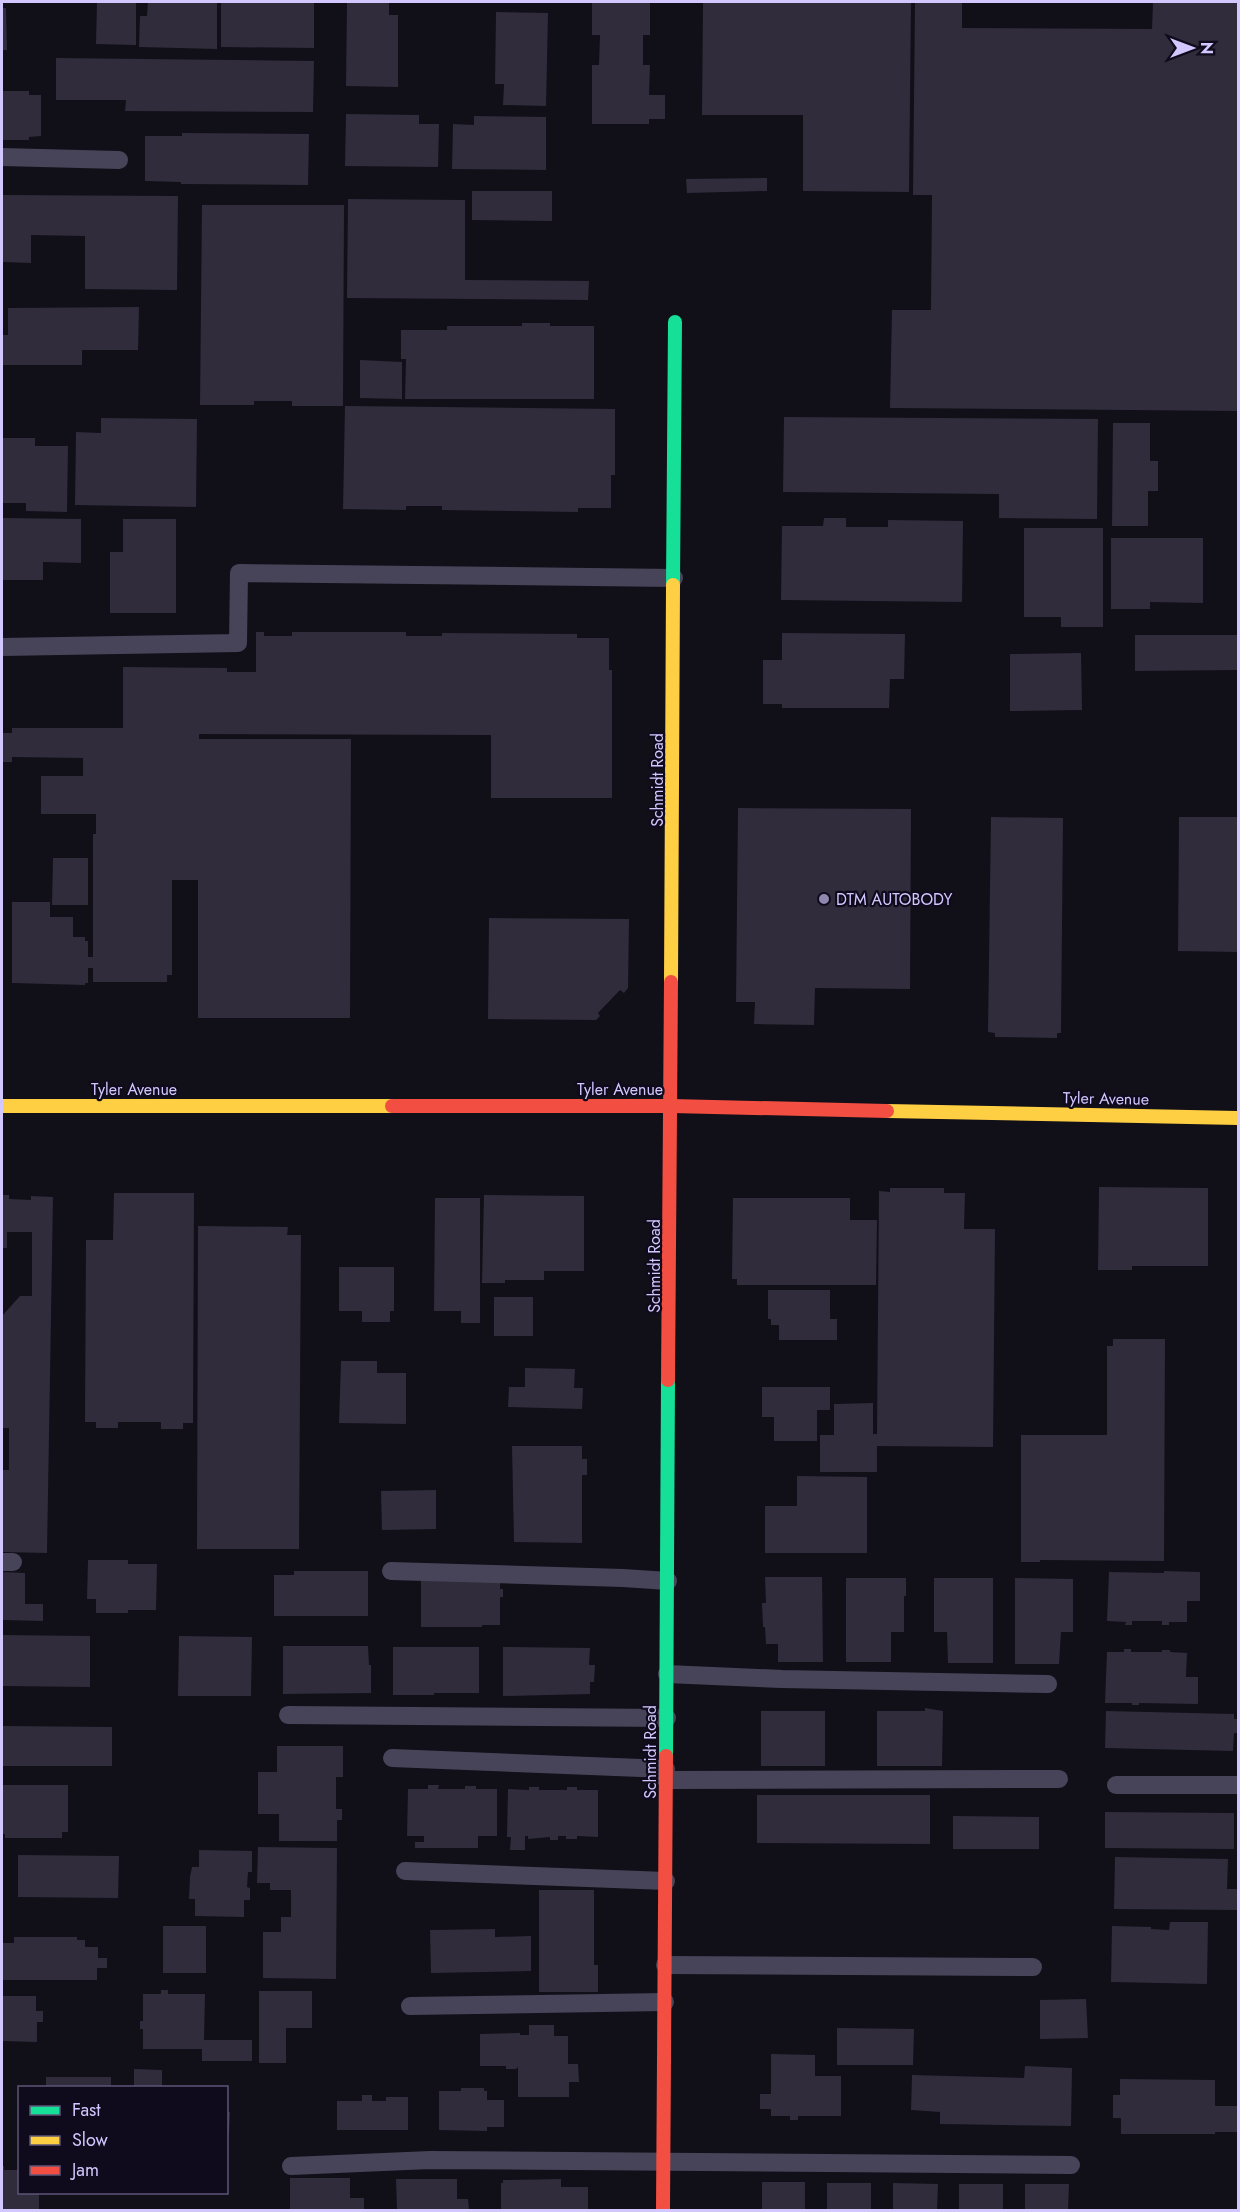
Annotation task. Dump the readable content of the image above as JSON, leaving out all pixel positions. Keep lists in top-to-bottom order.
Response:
{
  "streets": {
    "street": ["Schmidt Road", "Tyler Avenue"]
  },
  "crossings": [
    ["Schmidt Road", "Tyler Avenue"]
  ],
  "places": ["DTM AUTOBODY"],
  "legend": ["Fast", "Slow", "Jam"],
  "north": "right"
}
